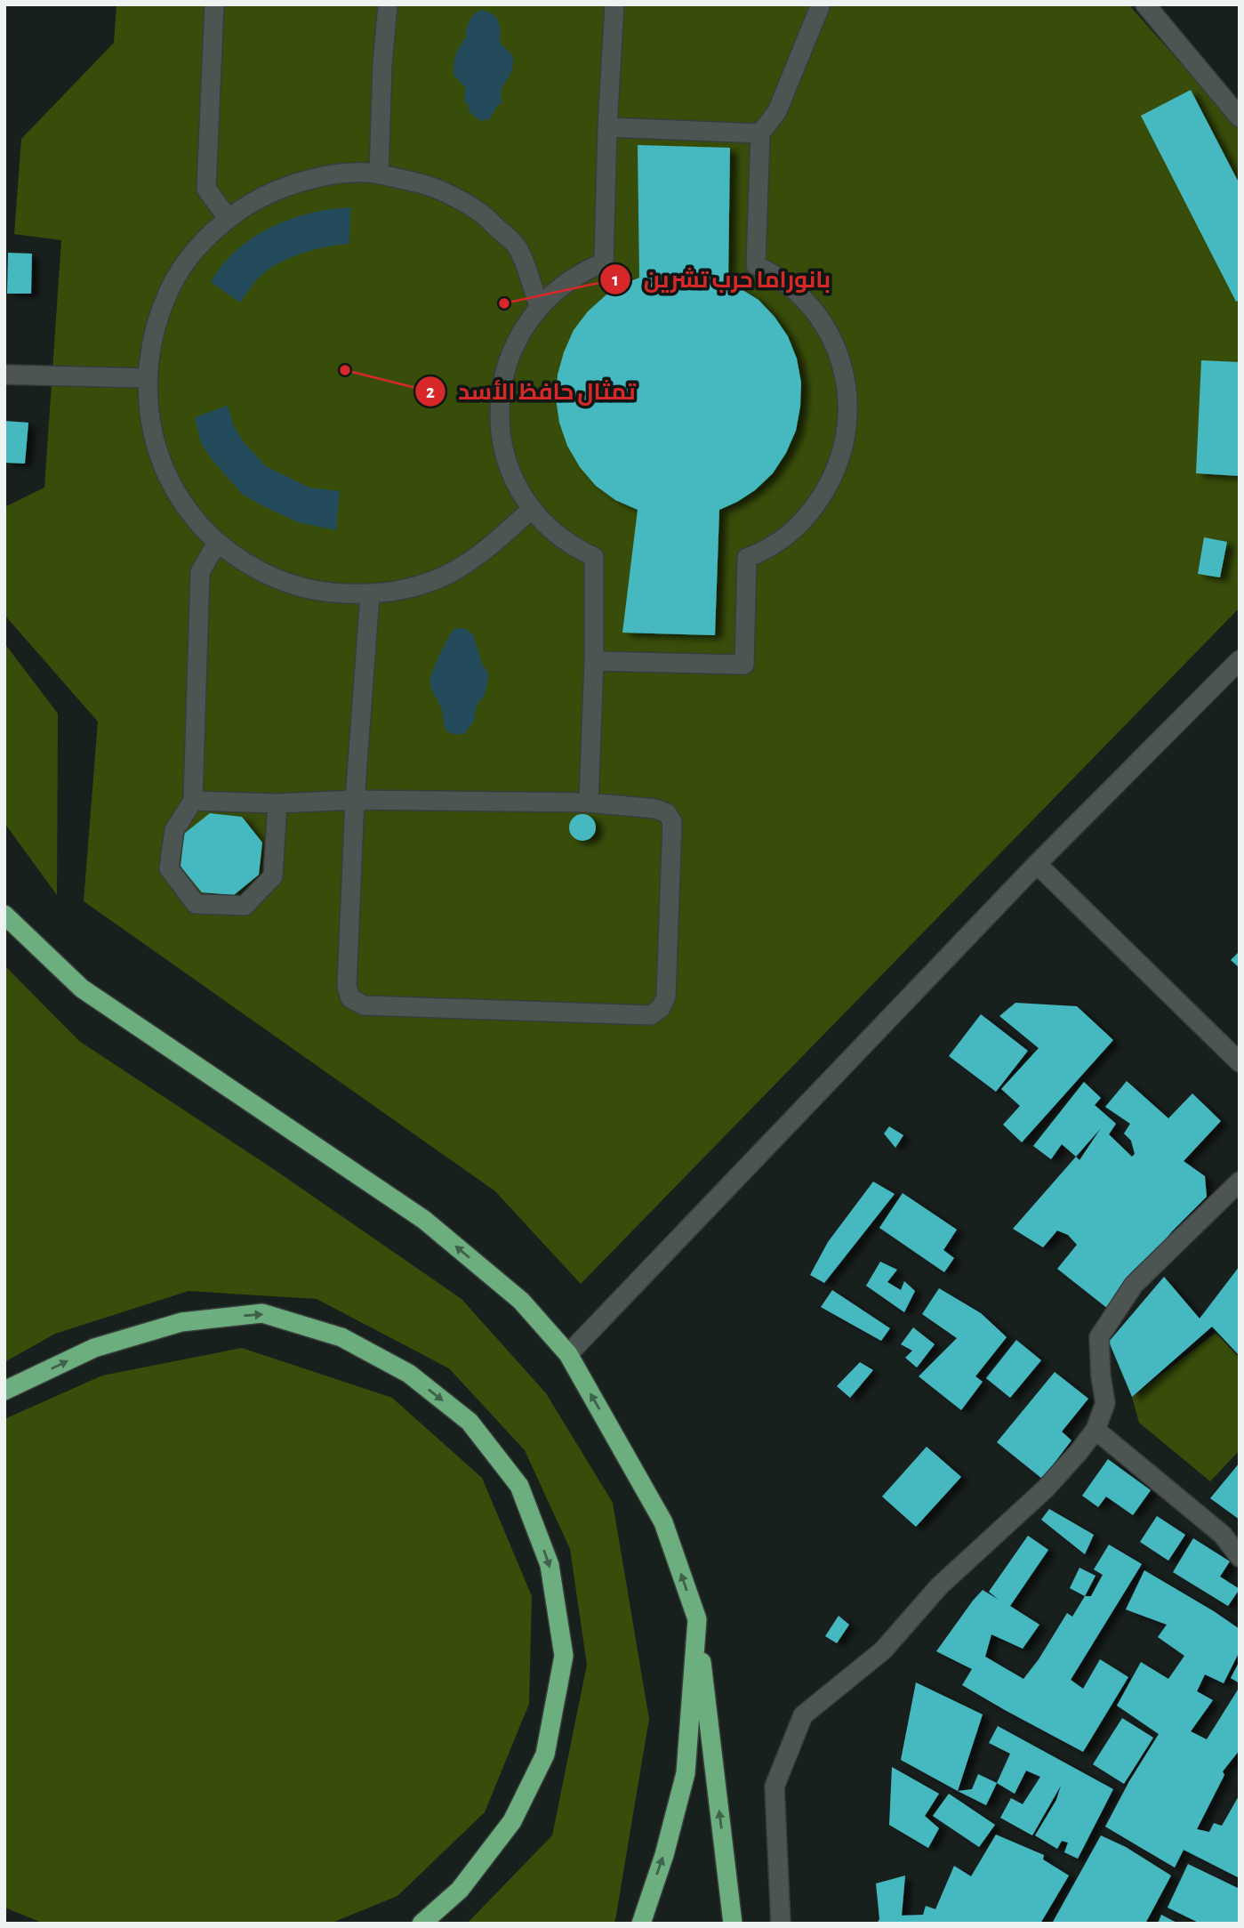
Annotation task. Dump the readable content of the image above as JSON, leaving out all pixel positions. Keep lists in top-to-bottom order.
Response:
{
  "places": ["بانوراما حرب تشرين", "تمثال حافظ الأسد"]
}
